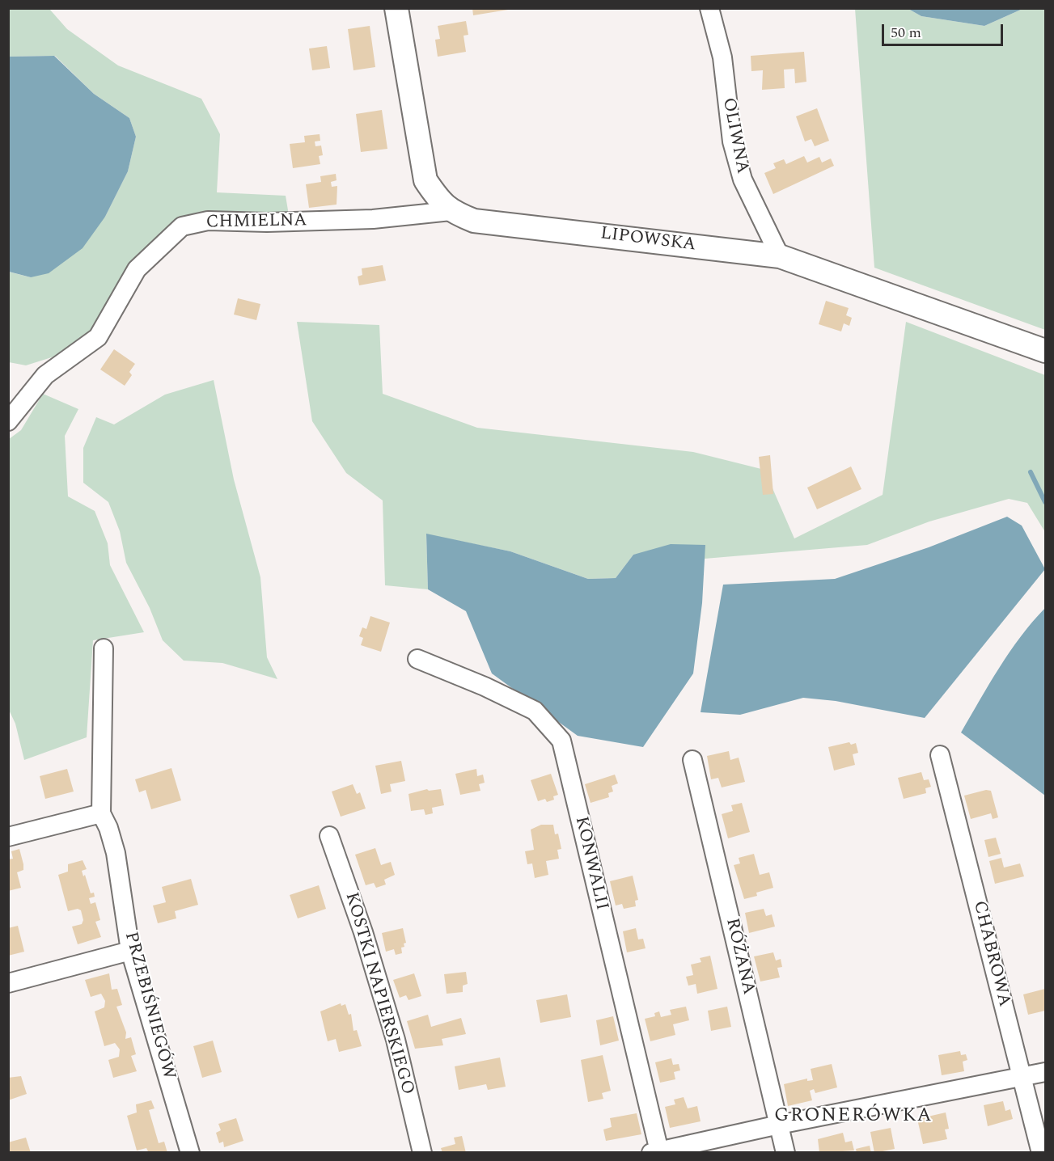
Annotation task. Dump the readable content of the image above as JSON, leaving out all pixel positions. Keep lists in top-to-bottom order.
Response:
{
  "streets": {
    "street": [
      "OLIWNA",
      "CHMIELNA",
      "LIPOWSKA",
      "KONWALII",
      "CHABROWA",
      "RÓŻANA",
      "KOSTKI NAPIERSKIEGO",
      "PRZEBIŚNIEGÓW"
    ]
  },
  "crossings": [
    ["OLIWNA", "LIPOWSKA"],
    ["CHMIELNA", "LIPOWSKA"]
  ],
  "districts": ["GRONERÓWKA"],
  "scale_bar": "50 m"
}
